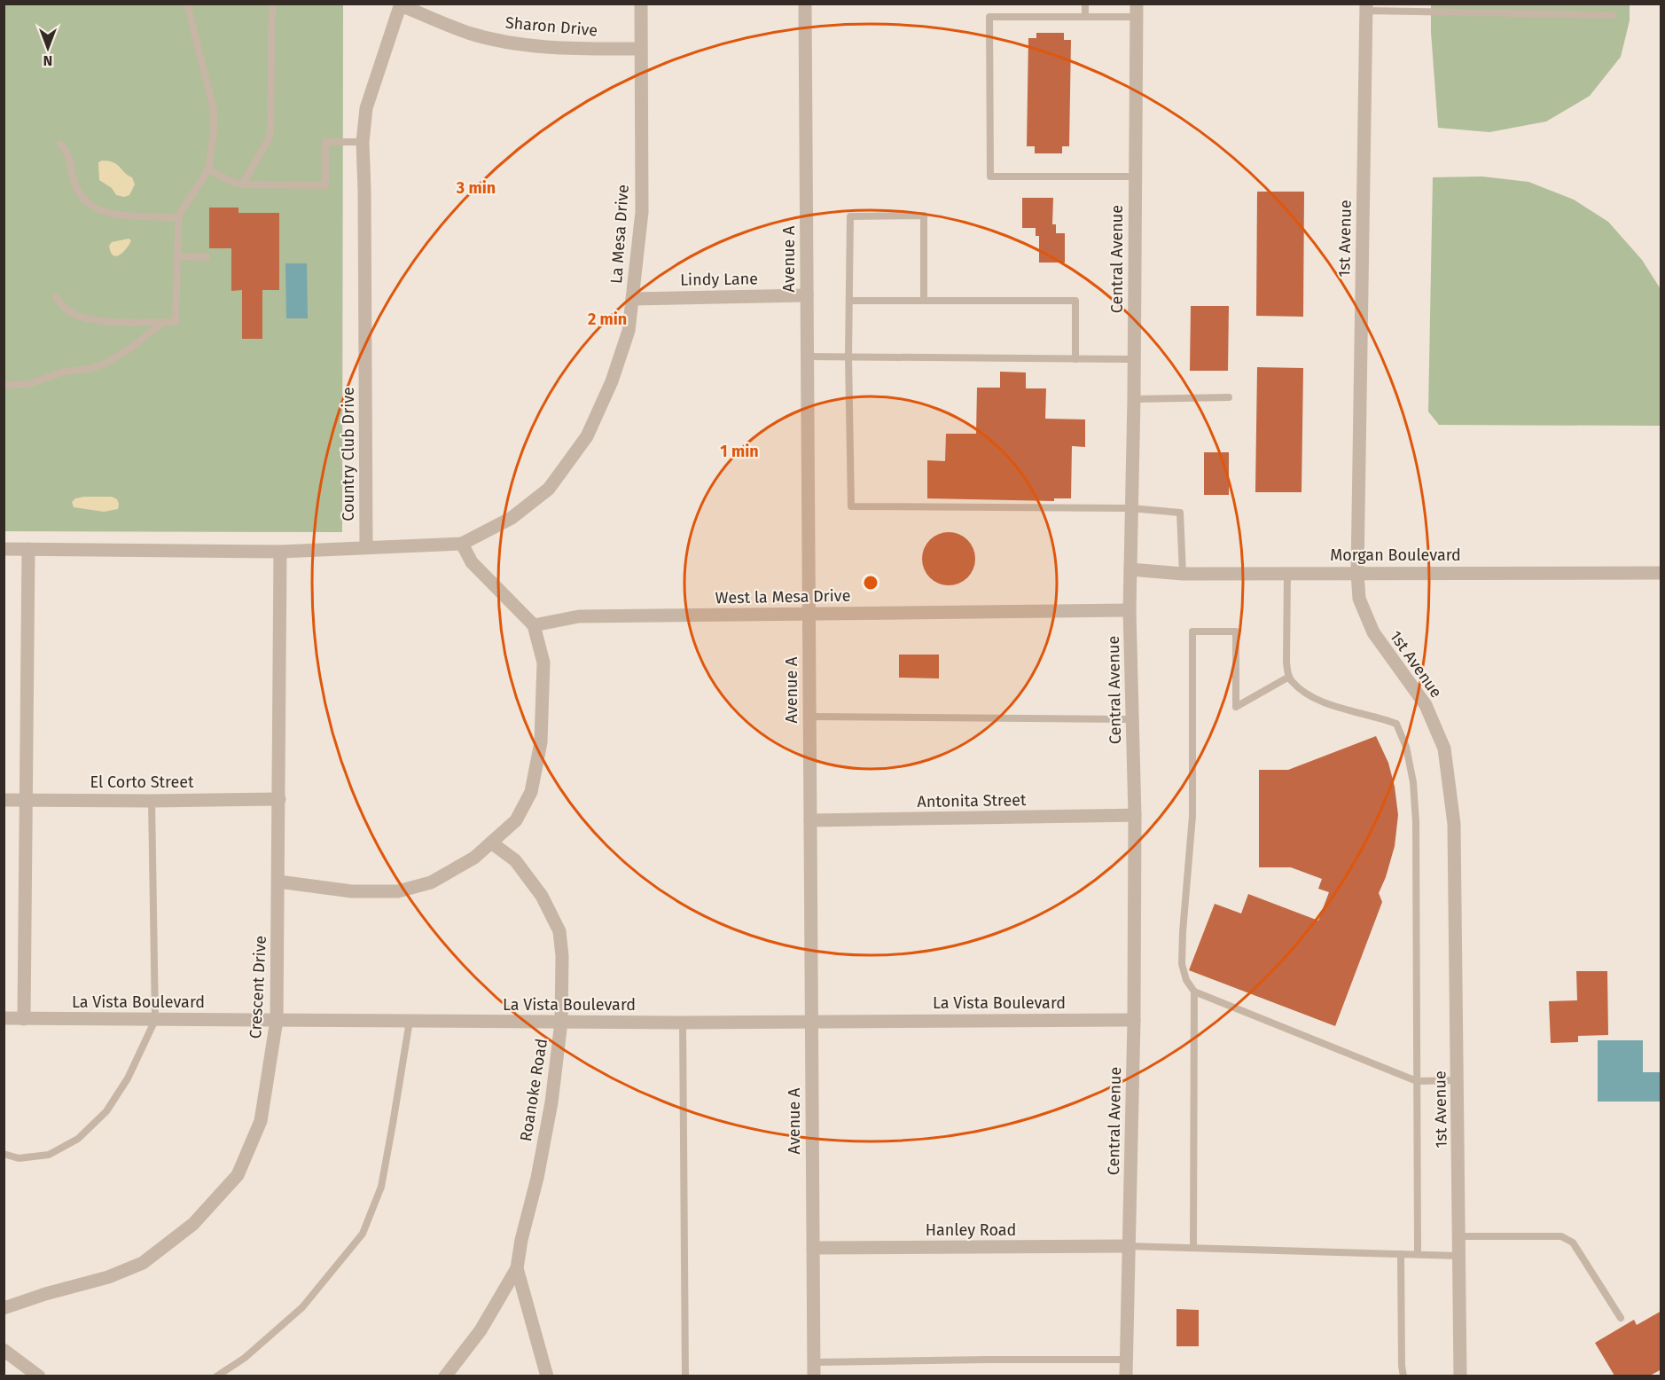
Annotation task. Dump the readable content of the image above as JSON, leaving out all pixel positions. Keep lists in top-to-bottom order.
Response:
{
  "streets": {
    "street": [
      "Sharon Drive",
      "La Mesa Drive",
      "1st Avenue",
      "Avenue A",
      "Central Avenue",
      "Lindy Lane",
      "Country Club Drive",
      "Morgan Boulevard",
      "West la Mesa Drive",
      "El Corto Street",
      "Antonita Street",
      "Crescent Drive",
      "La Vista Boulevard",
      "Roanoke Road",
      "Hanley Road"
    ]
  },
  "crossings": [
    ["Sharon Drive", "La Mesa Drive"],
    ["Sharon Drive", "Country Club Drive"],
    ["La Mesa Drive", "Lindy Lane"],
    ["1st Avenue", "Morgan Boulevard"],
    ["Avenue A", "Lindy Lane"],
    ["Avenue A", "West la Mesa Drive"],
    ["Avenue A", "Antonita Street"],
    ["Avenue A", "La Vista Boulevard"],
    ["Avenue A", "Hanley Road"],
    ["Central Avenue", "Morgan Boulevard"],
    ["Central Avenue", "West la Mesa Drive"],
    ["Central Avenue", "Antonita Street"],
    ["Central Avenue", "La Vista Boulevard"],
    ["Central Avenue", "Hanley Road"],
    ["El Corto Street", "Crescent Drive"],
    ["Crescent Drive", "La Vista Boulevard"],
    ["La Vista Boulevard", "Roanoke Road"]
  ],
  "north": "bottom",
  "rings": ["3 min", "2 min", "1 min"]
}
